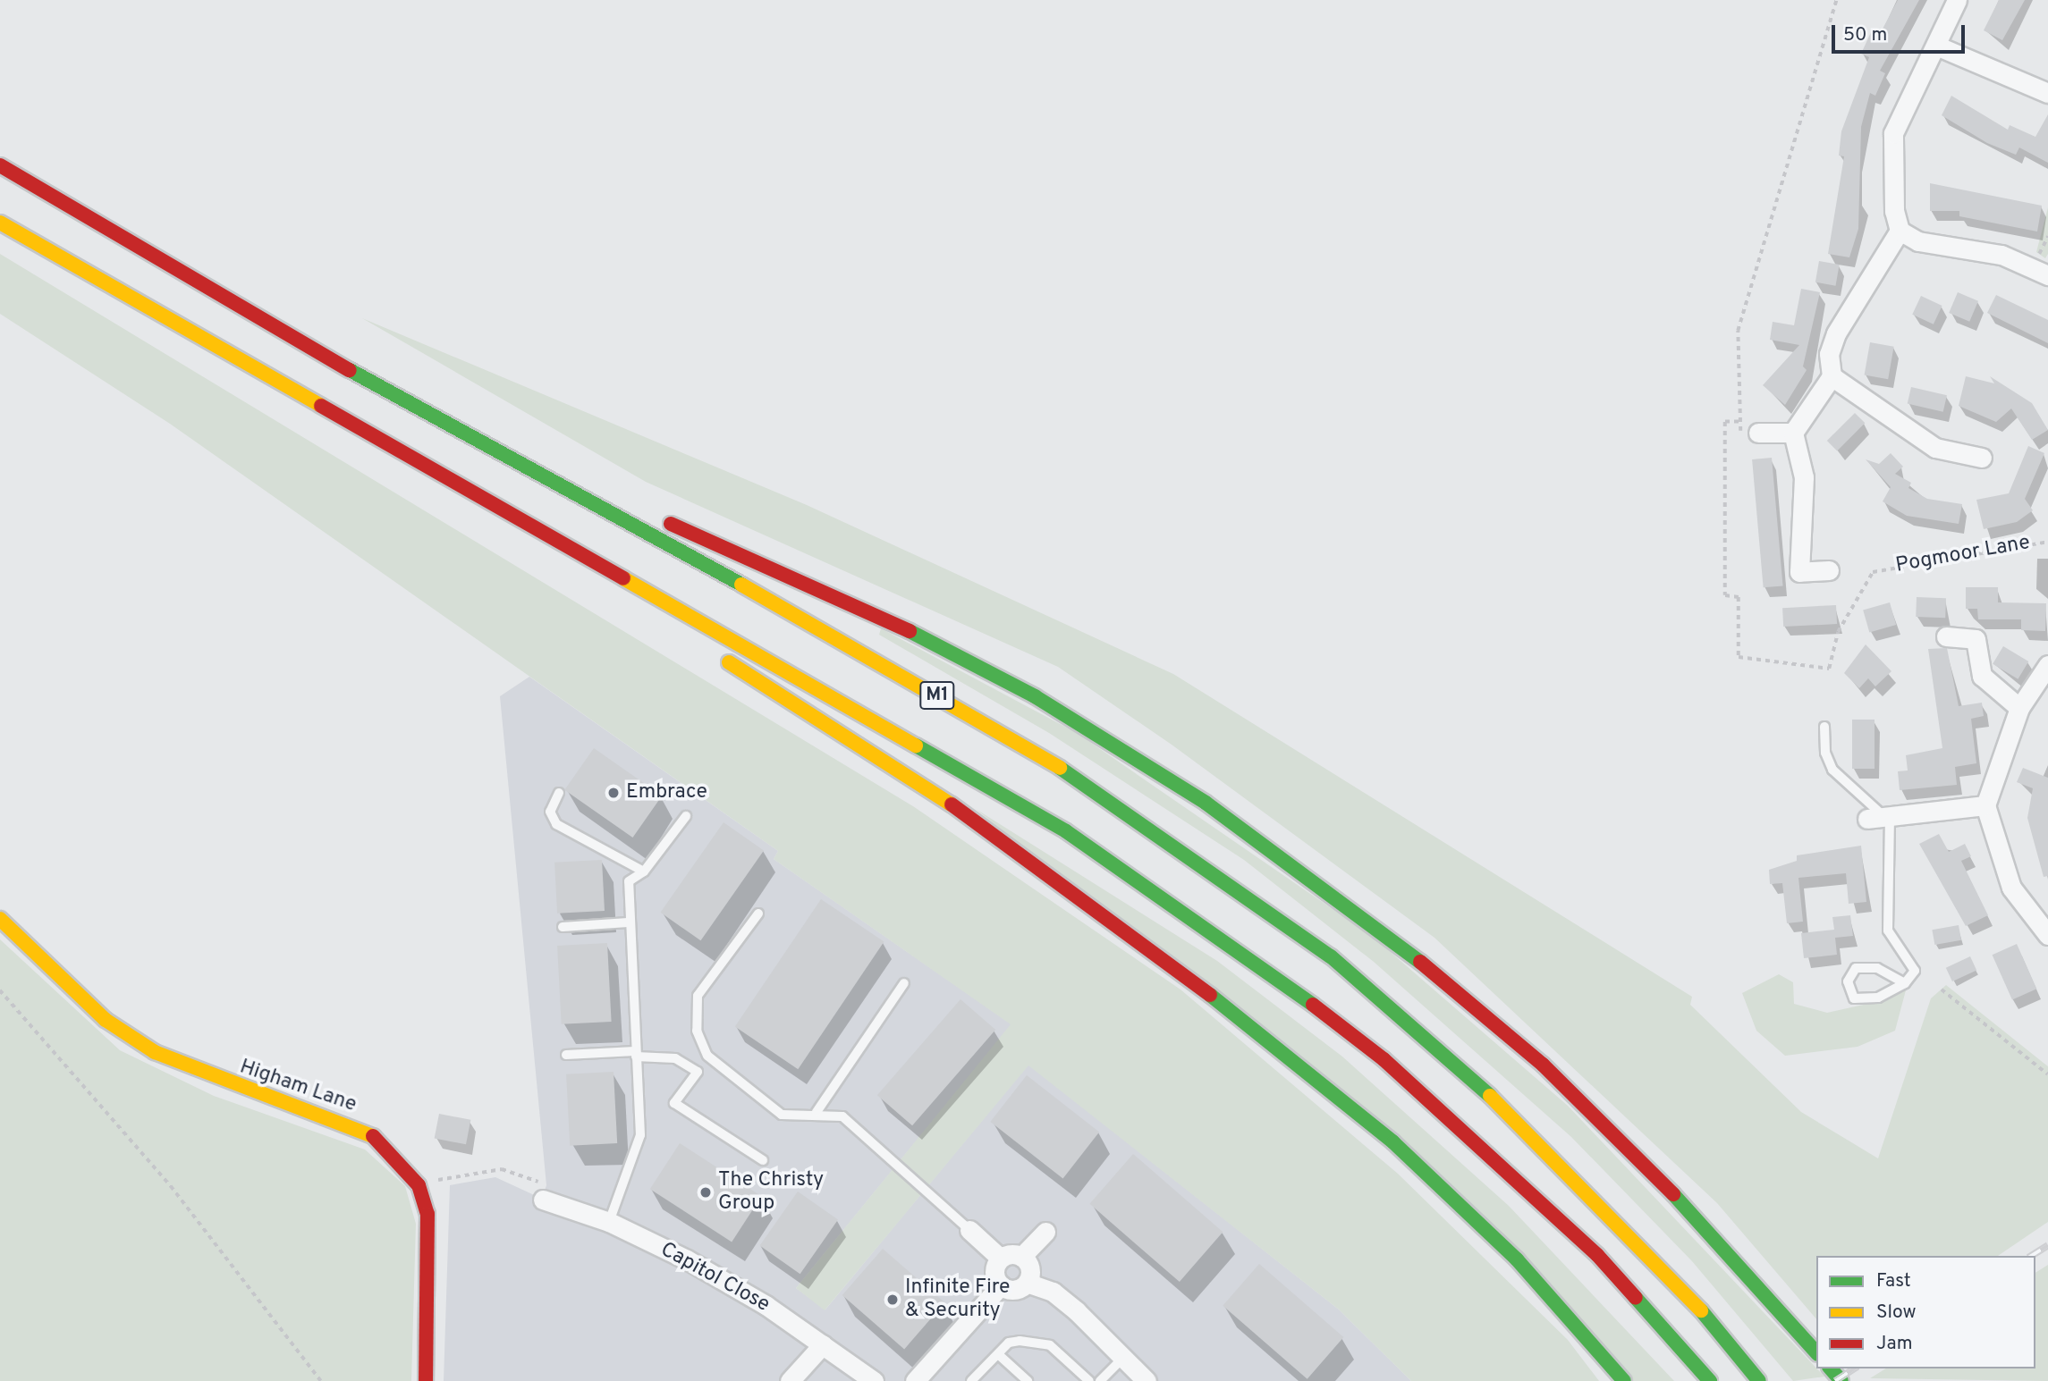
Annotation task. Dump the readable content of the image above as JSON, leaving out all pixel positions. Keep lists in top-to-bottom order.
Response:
{
  "streets": {
    "main road": ["M1", "Higham Lane"],
    "street": ["Capitol Close"],
    "path": ["Pogmoor Lane"]
  },
  "places": ["Embrace", "The Christy Group", "Infinite Fire & Security"],
  "legend": ["Fast", "Slow", "Jam"],
  "scale_bar": "50 m"
}
